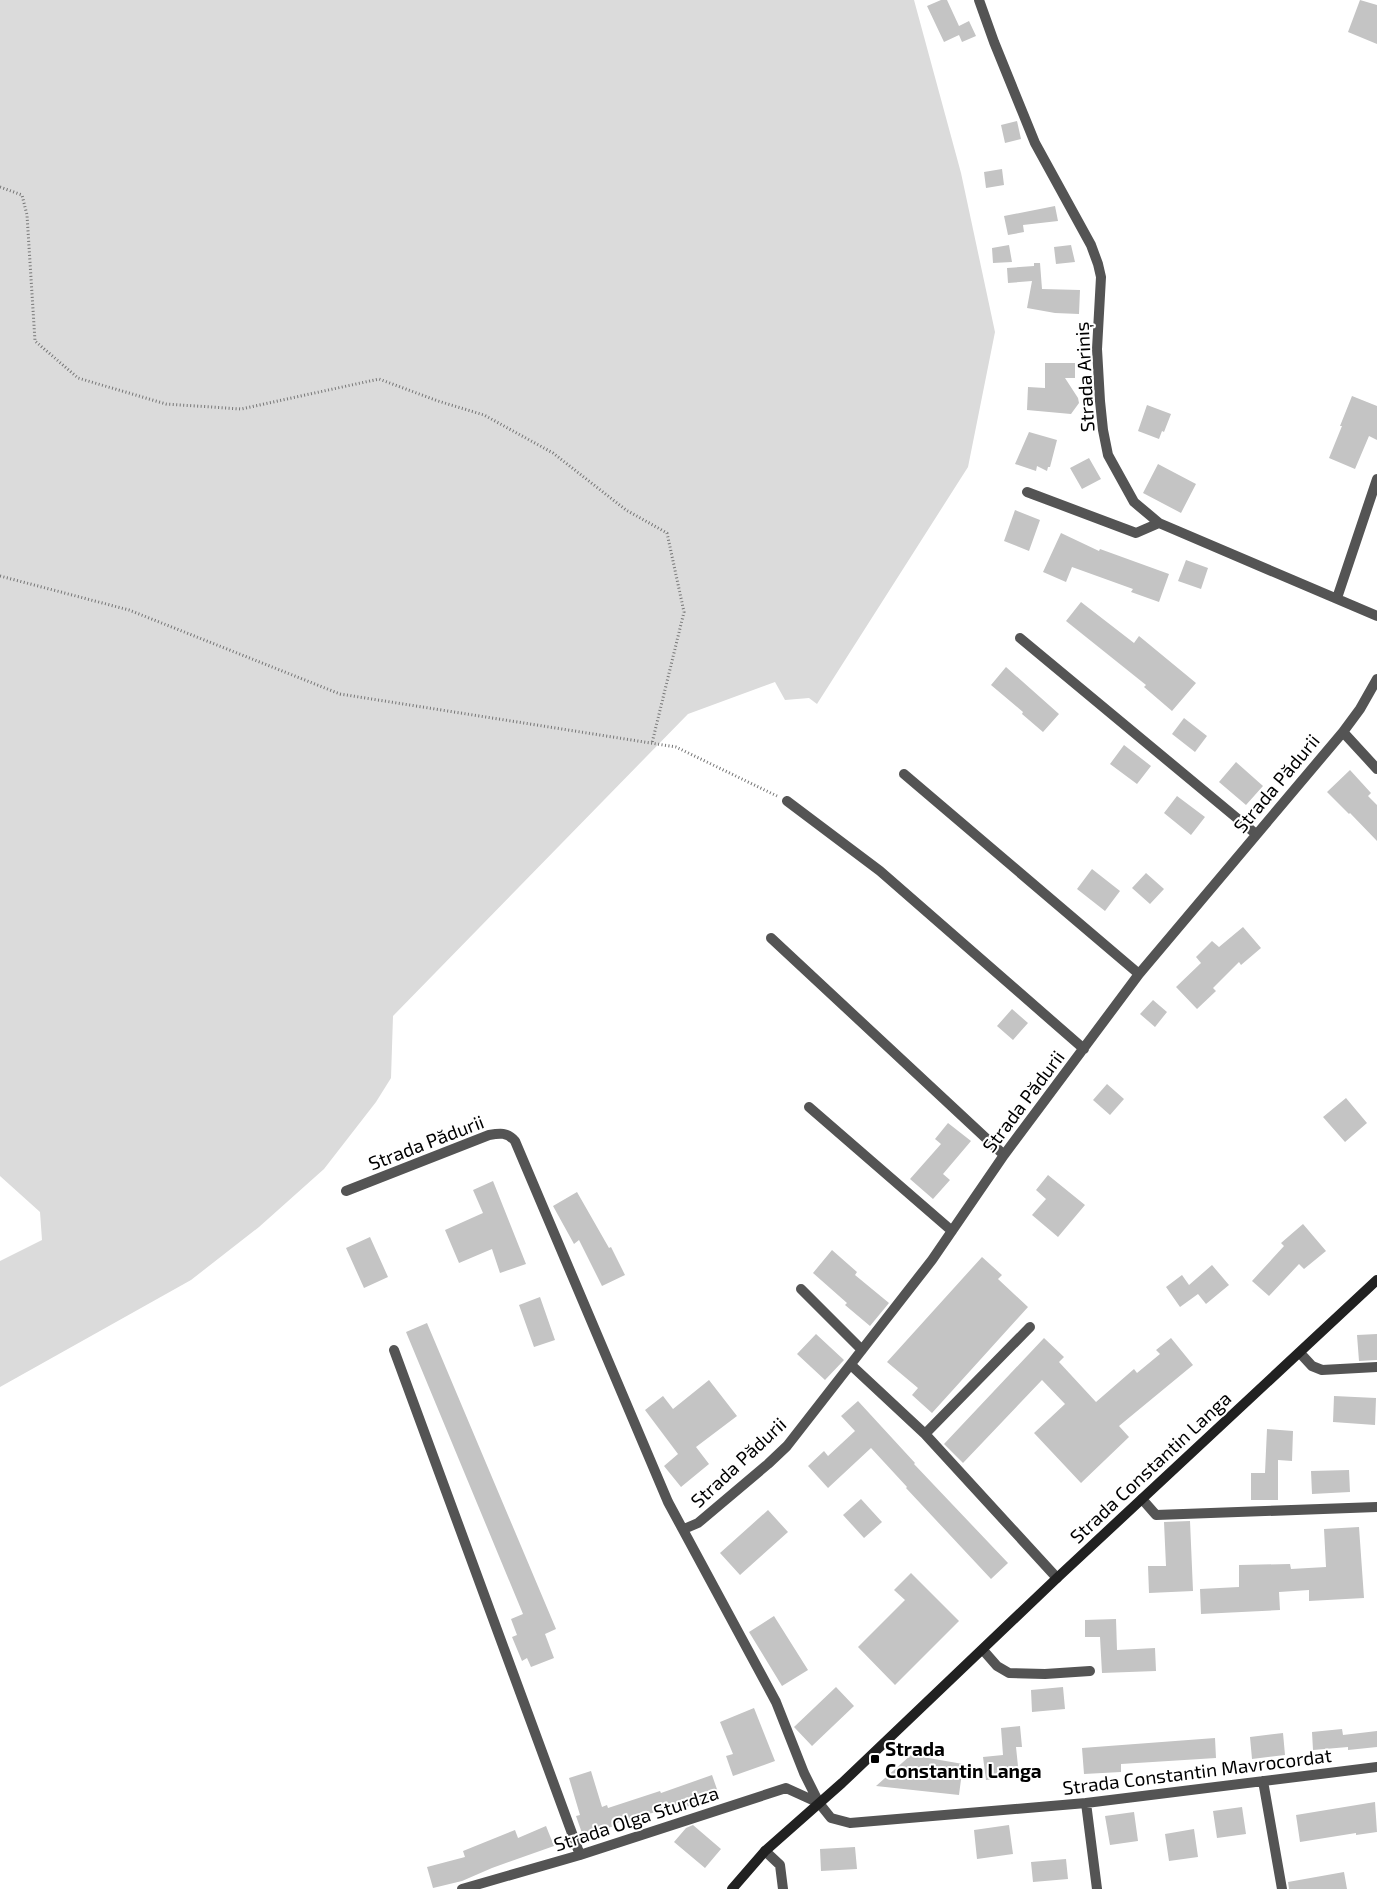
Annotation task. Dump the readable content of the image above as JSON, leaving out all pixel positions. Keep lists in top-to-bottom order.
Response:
{
  "streets": {
    "main road": ["Strada Constantin Langa"],
    "street": [
      "Strada Ariniș",
      "Strada Pădurii",
      "Strada Constantin Mavrocordat",
      "Strada Olga Sturdza"
    ]
  },
  "crossings": [
    ["Strada Pădurii", "Strada Constantin Langa"],
    ["Strada Pădurii", "Strada Constantin Mavrocordat"],
    ["Strada Pădurii", "Strada Olga Sturdza"],
    ["Strada Constantin Langa", "Strada Constantin Mavrocordat"],
    ["Strada Constantin Langa", "Strada Olga Sturdza"],
    ["Strada Constantin Mavrocordat", "Strada Olga Sturdza"]
  ],
  "places": {
    "transit": ["Strada Constantin Langa"]
  }
}
